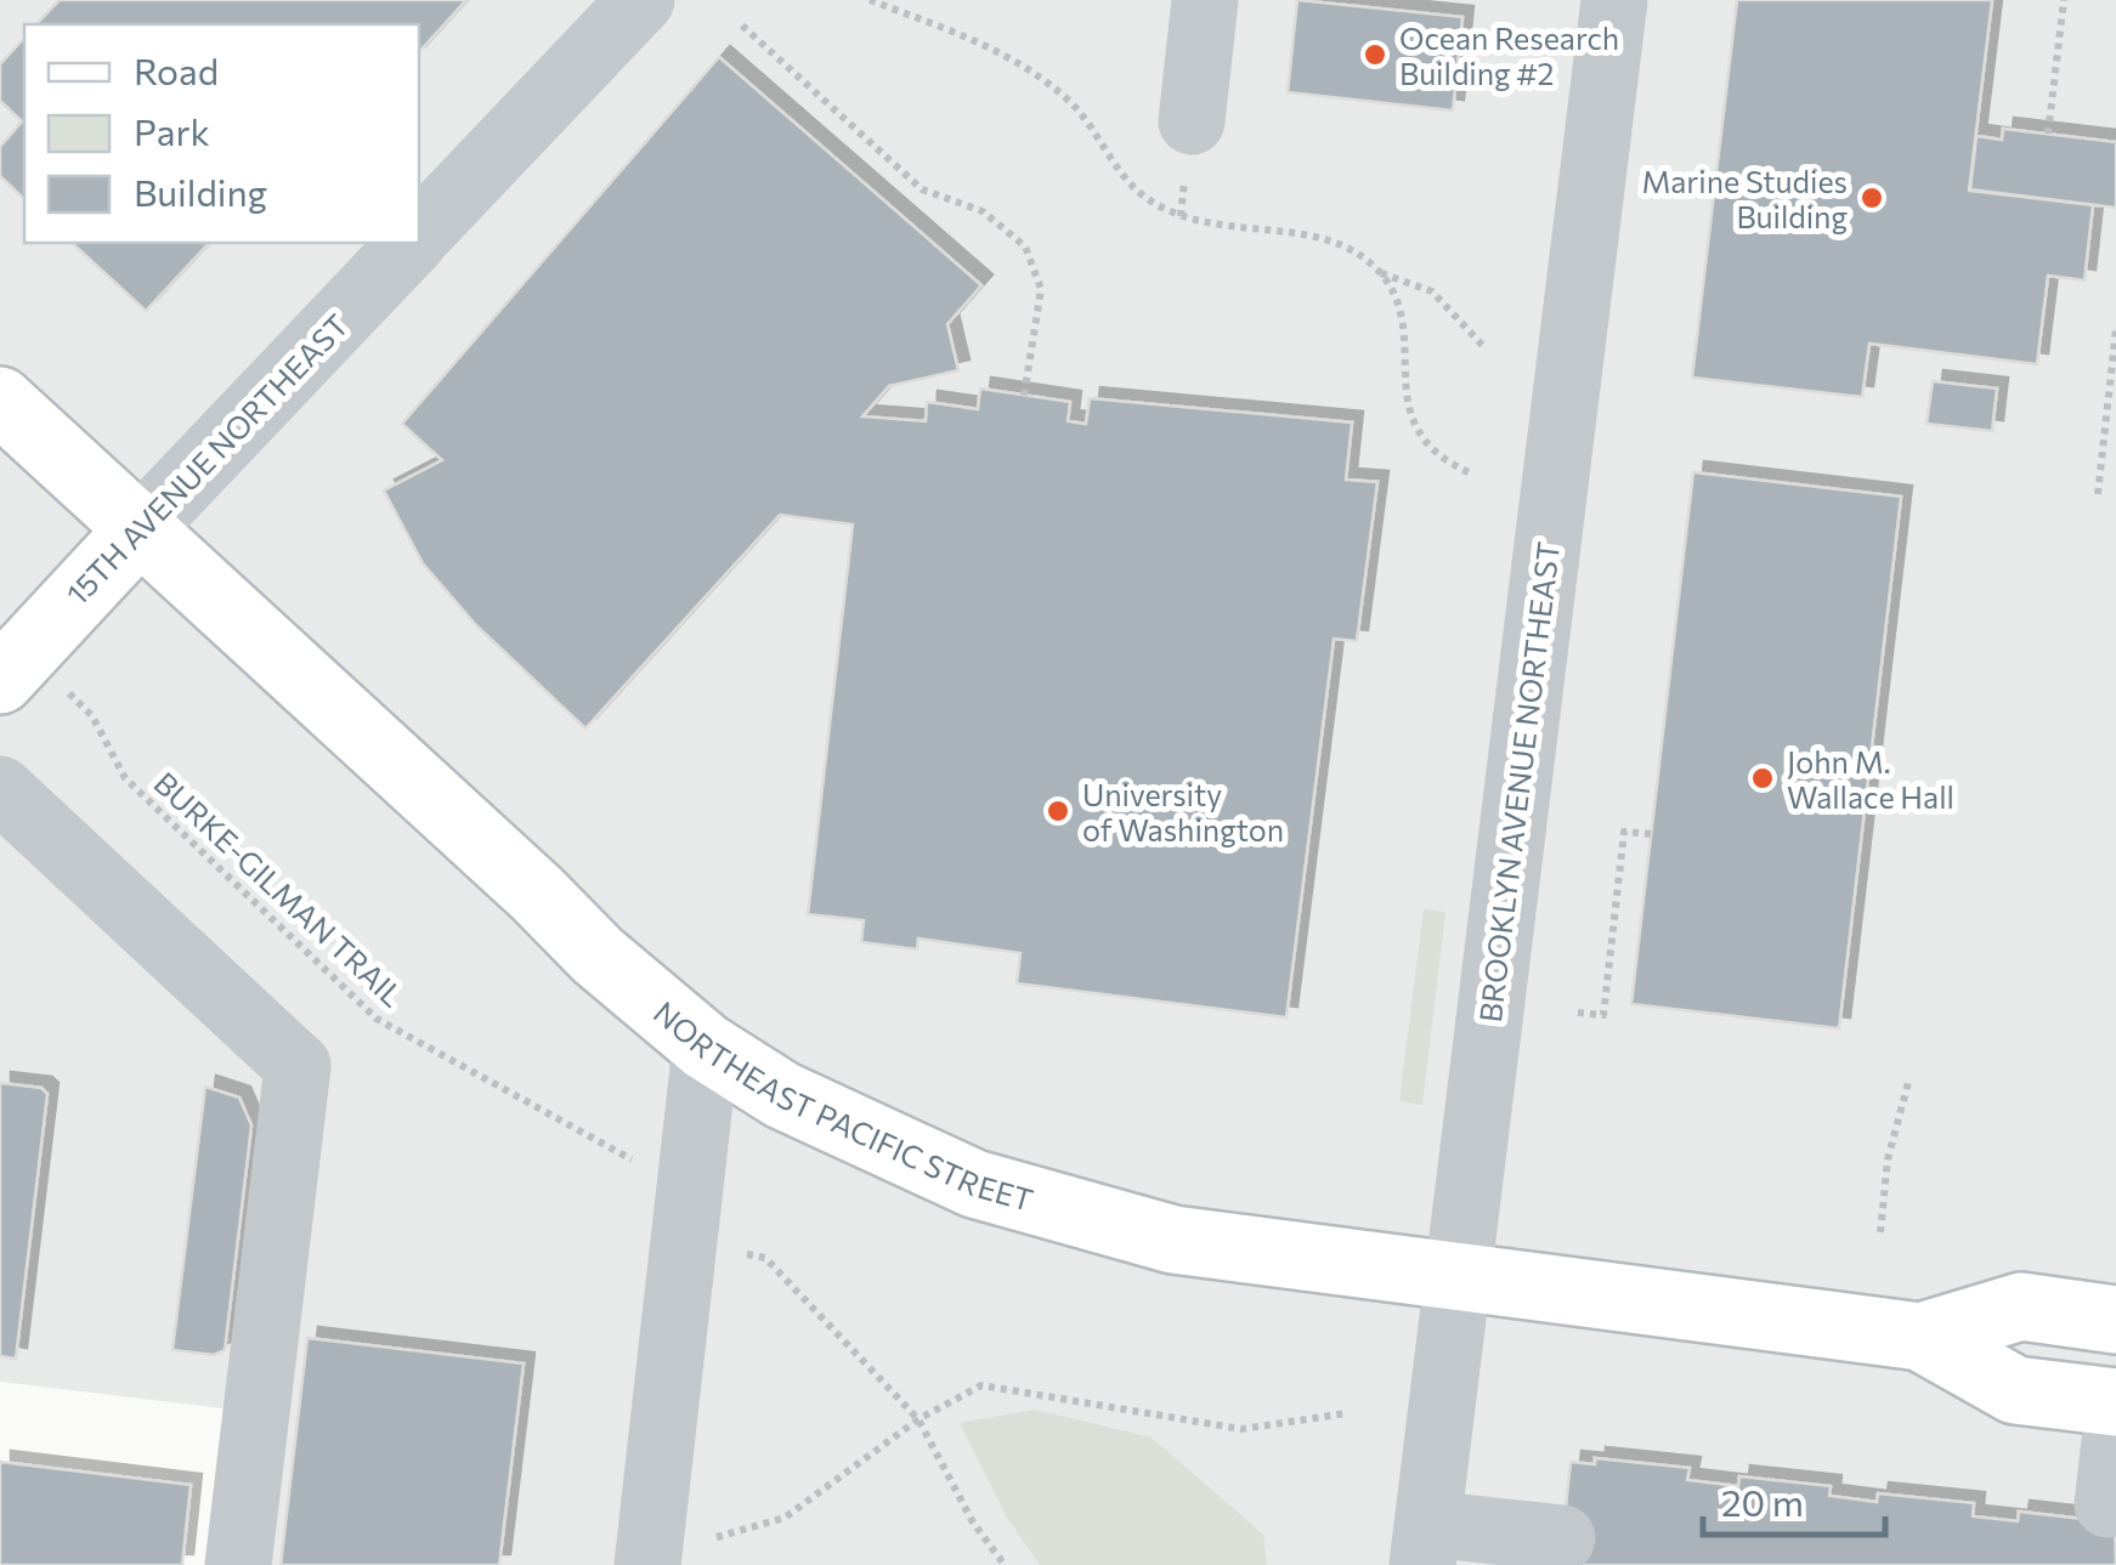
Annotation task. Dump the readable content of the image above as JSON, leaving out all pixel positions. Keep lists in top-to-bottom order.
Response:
{
  "streets": {
    "main road": ["15TH AVENUE NORTHEAST", "NORTHEAST PACIFIC STREET"],
    "street": ["BROOKLYN AVENUE NORTHEAST"],
    "path": ["BURKE-GILMAN TRAIL"]
  },
  "crossings": [
    ["15TH AVENUE NORTHEAST", "NORTHEAST PACIFIC STREET"],
    ["BROOKLYN AVENUE NORTHEAST", "NORTHEAST PACIFIC STREET"]
  ],
  "places": [
    "Ocean Research Building #2",
    "Marine Studies Building",
    "John M. Wallace Hall",
    "University of Washington"
  ],
  "legend": ["Road", "Park", "Building"],
  "scale_bar": "20 m"
}
